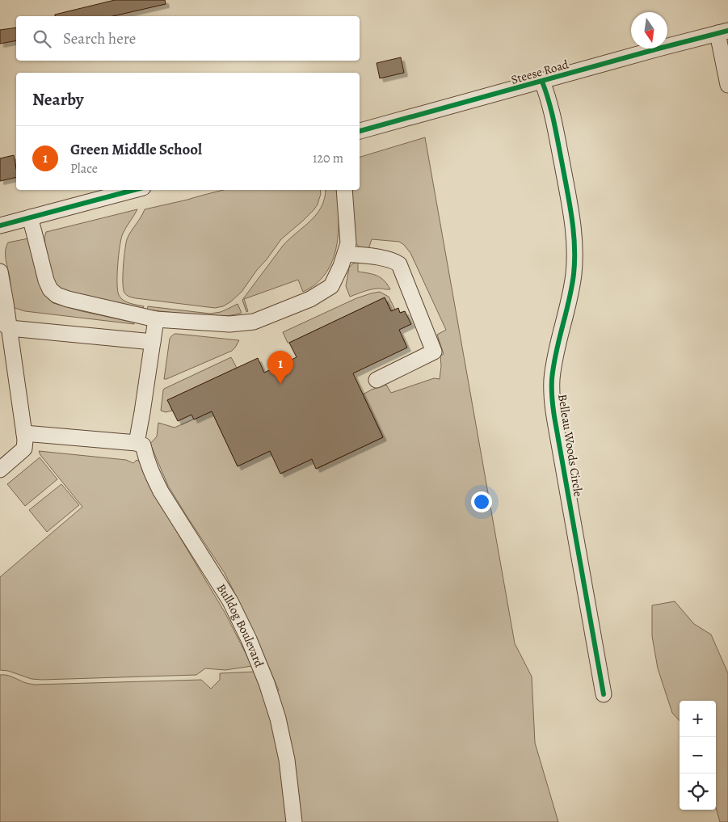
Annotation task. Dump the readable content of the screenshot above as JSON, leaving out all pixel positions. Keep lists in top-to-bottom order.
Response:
{
  "streets": {
    "street": ["Steese Road", "Belleau Woods Circle", "Bulldog Boulevard"]
  },
  "crossings": [
    ["Steese Road", "Belleau Woods Circle"]
  ],
  "north": "bottom",
  "page": {
    "search": "Search here",
    "heading": "Nearby",
    "list": [
      {
        "mark": "1",
        "name": "Green Middle School",
        "note": "Place",
        "value": "120 m"
      }
    ],
    "pins": "1",
    "map_buttons": ["+", "−"]
  }
}
